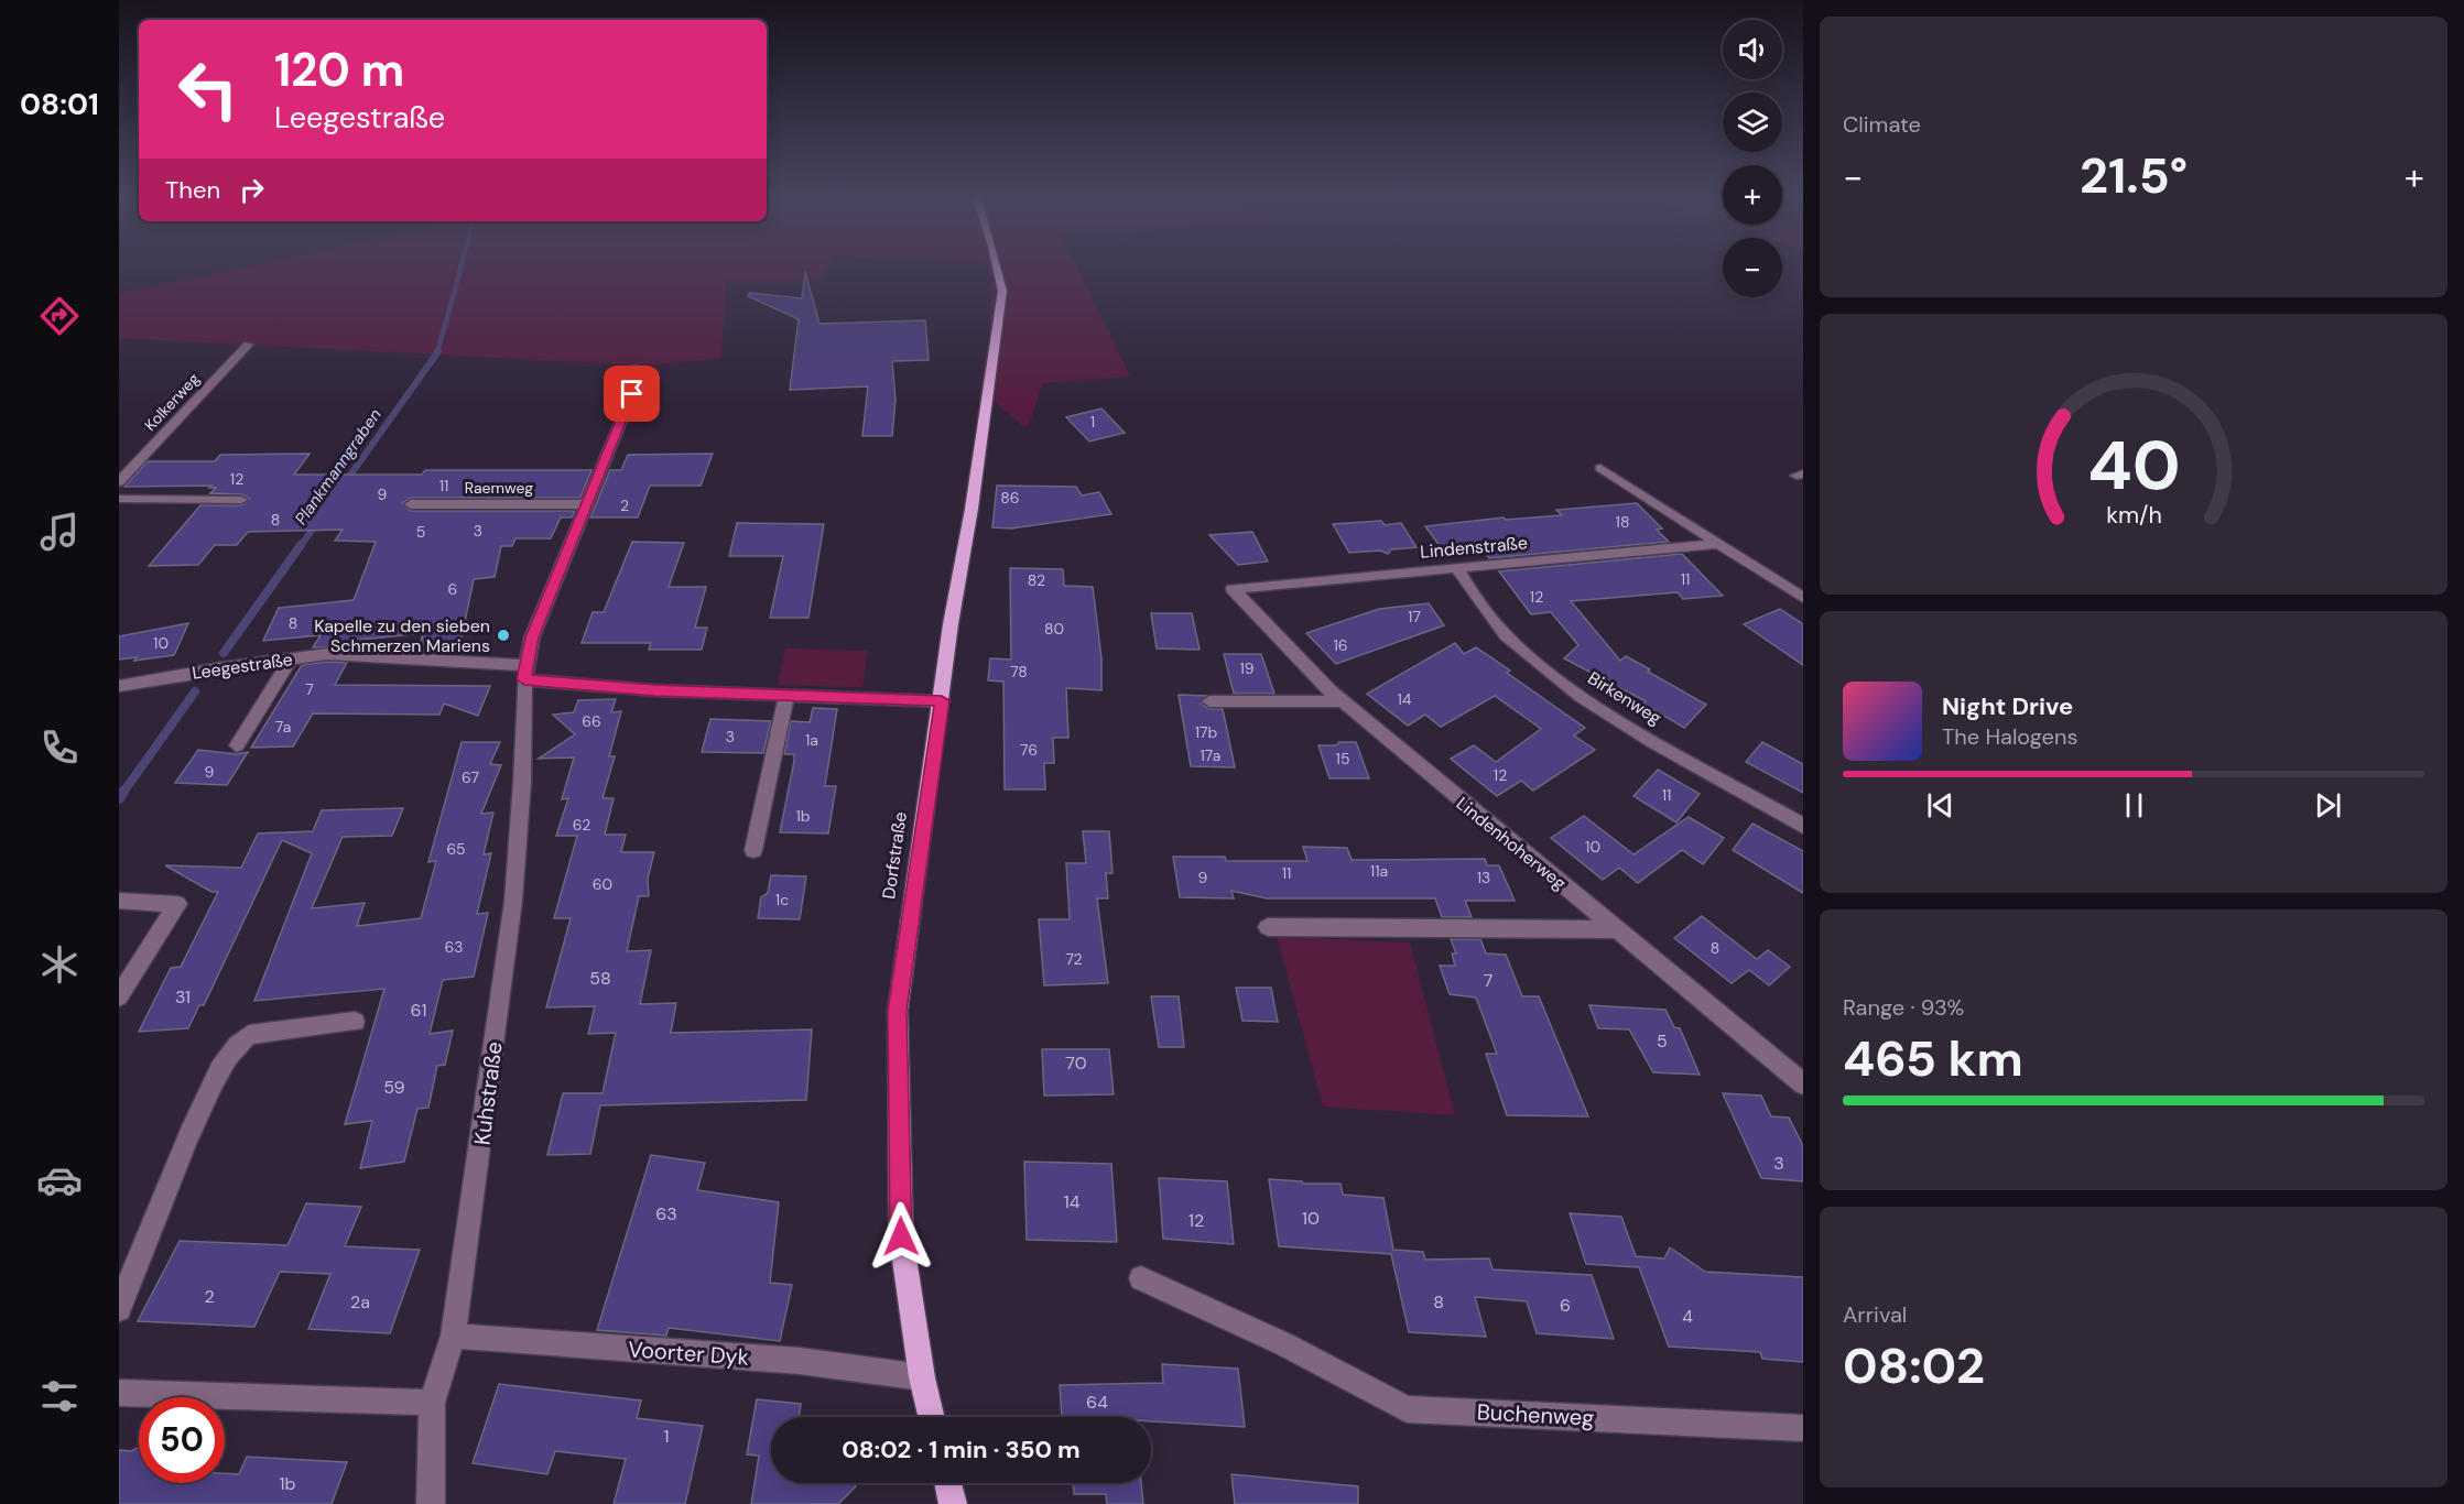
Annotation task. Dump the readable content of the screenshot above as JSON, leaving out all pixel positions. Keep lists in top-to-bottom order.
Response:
{
  "streets": {
    "main road": ["Dorfstraße"],
    "street": [
      "Kolkerweg",
      "Raemweg",
      "Lindenstraße",
      "Leegestraße",
      "Birkenweg",
      "Lindenhoherweg",
      "Kuhstraße",
      "Voorter Dyk",
      "Buchenweg"
    ]
  },
  "crossings": [
    ["Lindenstraße", "Birkenweg"],
    ["Lindenstraße", "Lindenhoherweg"],
    ["Leegestraße", "Dorfstraße"],
    ["Leegestraße", "Kuhstraße"],
    ["Dorfstraße", "Voorter Dyk"],
    ["Kuhstraße", "Voorter Dyk"]
  ],
  "water": ["Plankmanngraben"],
  "places": ["Kapelle zu den sieben Schmerzen Mariens"],
  "house_numbers": [
    "1",
    "12",
    "11",
    "9",
    "86",
    "2",
    "8",
    "18",
    "3",
    "5",
    "11",
    "82",
    "6",
    "12",
    "17",
    "8",
    "80",
    "10",
    "16",
    "19",
    "78",
    "7",
    "14",
    "66",
    "7a",
    "17b",
    "3",
    "1a",
    "76",
    "17a",
    "15",
    "9",
    "12",
    "67",
    "11",
    "1b",
    "62",
    "10",
    "65",
    "11a",
    "11",
    "9",
    "13",
    "60",
    "1c",
    "63",
    "8",
    "72",
    "58",
    "7",
    "31",
    "61",
    "5",
    "70",
    "59",
    "3",
    "14",
    "63",
    "10",
    "12",
    "2",
    "2a",
    "8",
    "6",
    "4",
    "64",
    "1",
    "1b"
  ],
  "page": {
    "tabs": "08:01",
    "tile": [
      "Climate",
      ["Range · 93%", "465 km"],
      ["Arrival", "08:02"]
    ],
    "map_buttons": ["+", "−"],
    "turn": ["120 m", "Leegestraße"],
    "heat": ["−", "21.5°", "+"],
    "then": "Then",
    "song": ["Night Drive", "The Halogens"],
    "limit": "50",
    "trip": "08:02 · 1 min · 350 m",
    "gauge": ["40", "km/h"]
  }
}
